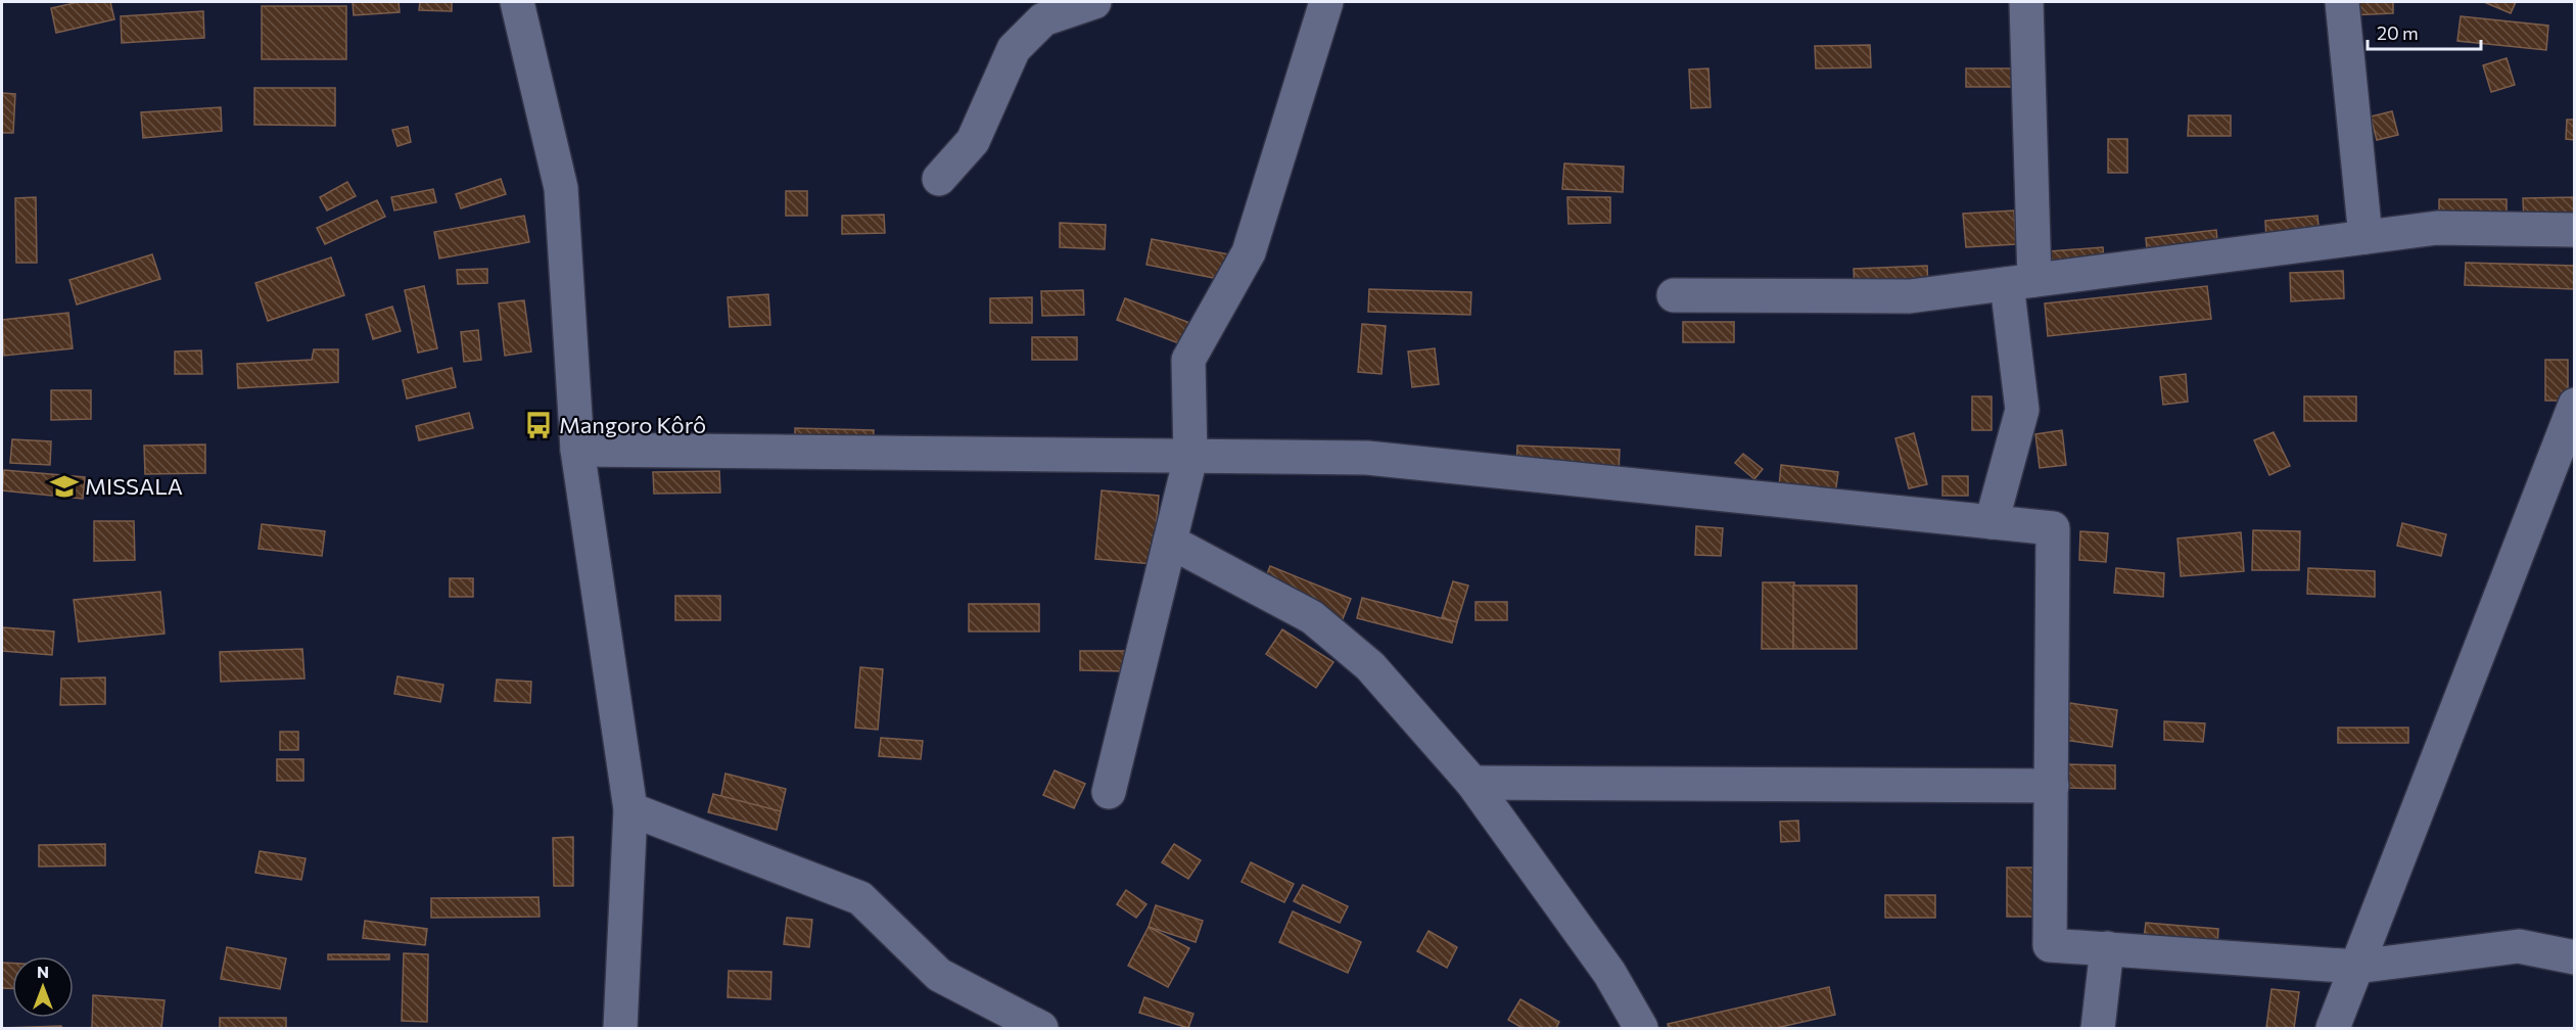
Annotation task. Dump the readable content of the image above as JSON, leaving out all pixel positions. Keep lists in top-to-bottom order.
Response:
{
  "places": {
    "bus stop": ["Mangoro Kôrô"],
    "school or university": ["MISSALA"]
  },
  "scale_bar": "20 m",
  "north": "top"
}
